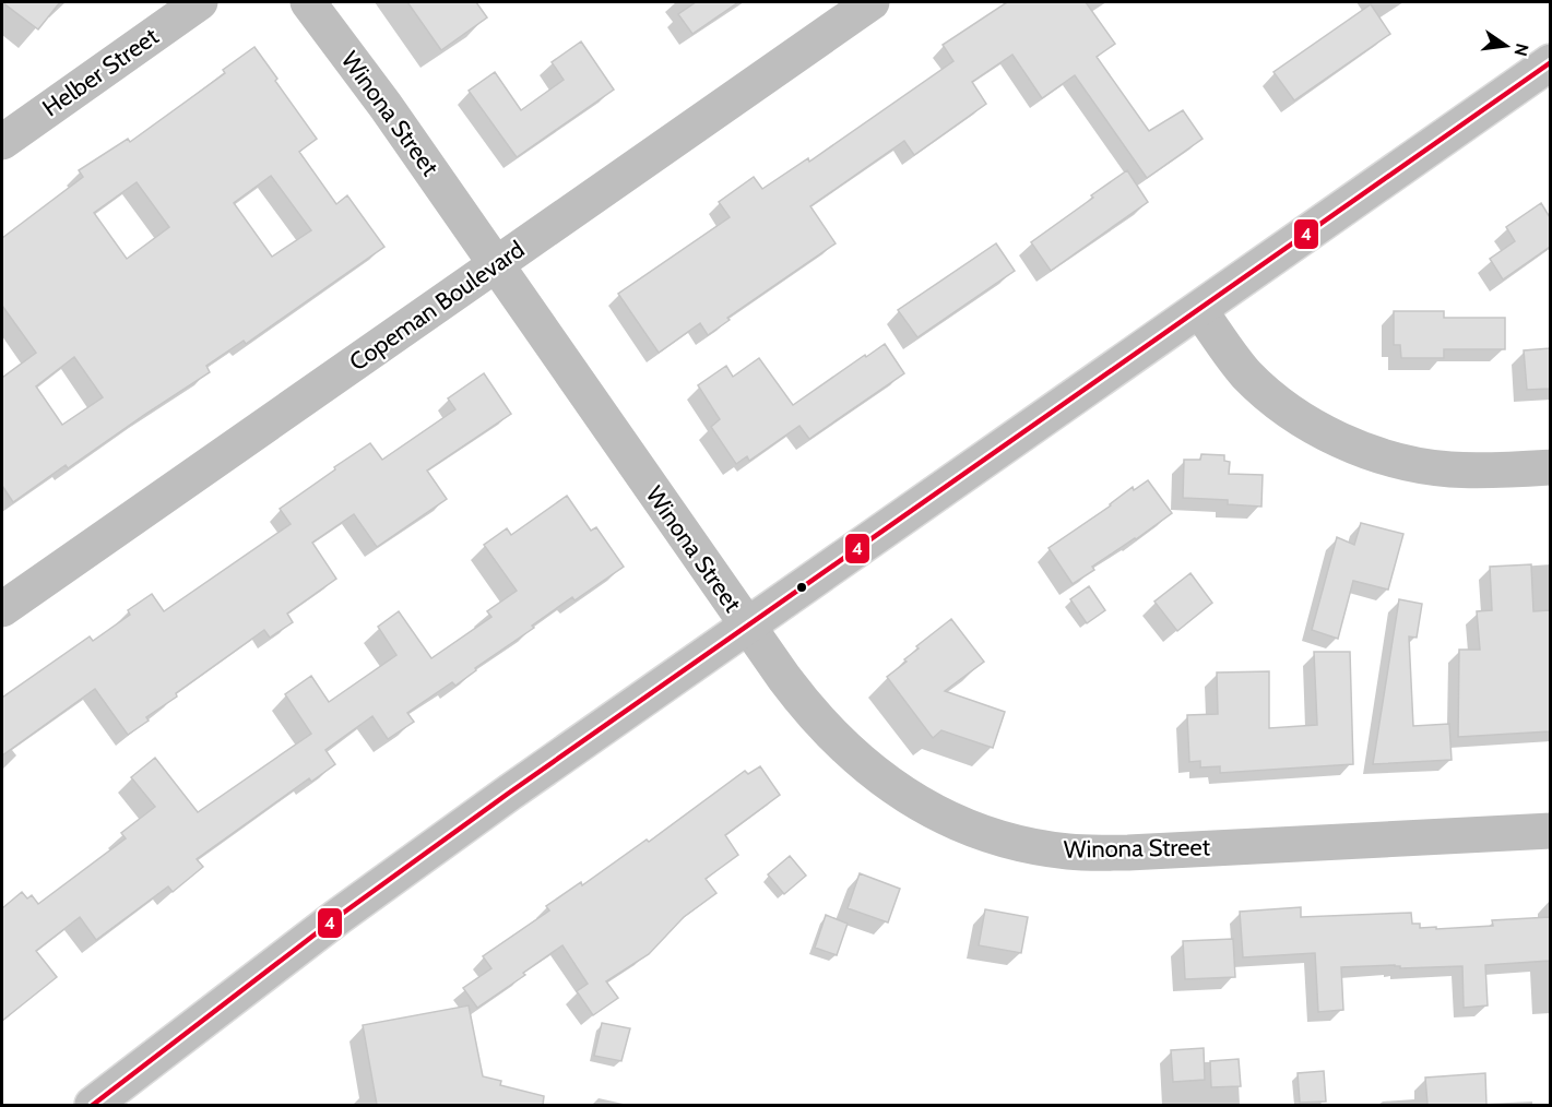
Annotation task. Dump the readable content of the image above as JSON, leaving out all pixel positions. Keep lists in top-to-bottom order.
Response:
{
  "streets": {
    "street": ["Helber Street", "Winona Street", "Copeman Boulevard"]
  },
  "crossings": [
    ["Winona Street", "Copeman Boulevard"]
  ],
  "lines": ["transit line 4"],
  "north": "right"
}
